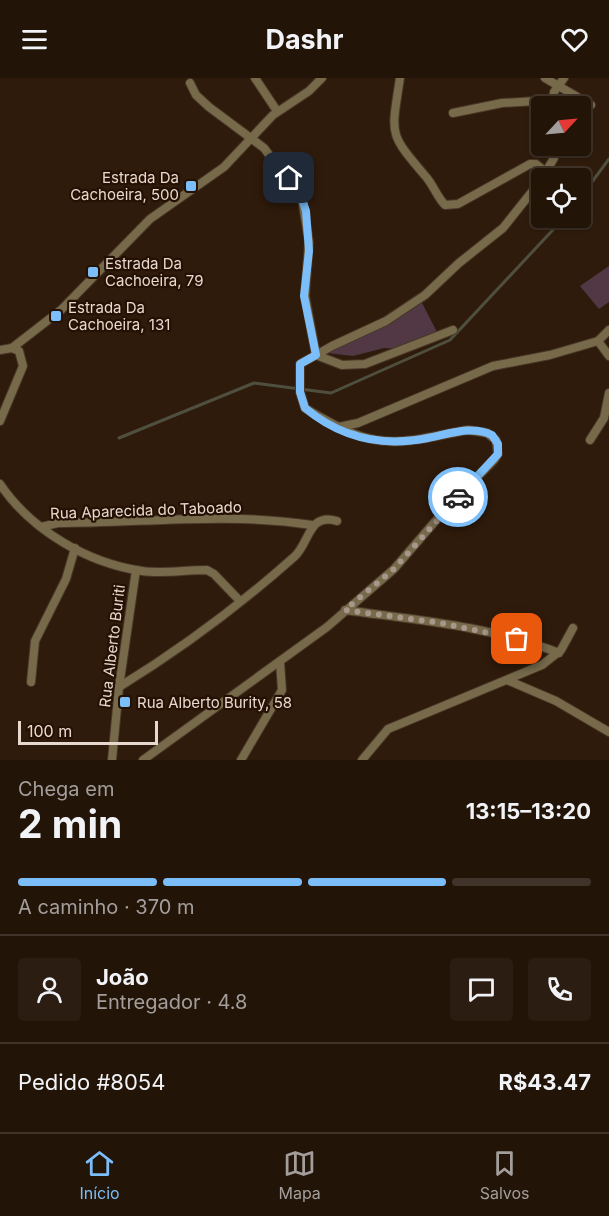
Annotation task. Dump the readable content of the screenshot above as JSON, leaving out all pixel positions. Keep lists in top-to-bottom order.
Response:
{
  "streets": {
    "street": ["Rua Aparecida do Taboado", "Rua Alberto Buriti"]
  },
  "crossings": [
    ["Rua Aparecida do Taboado", "Rua Alberto Buriti"]
  ],
  "places": {
    "transit": [
      "Estrada Da Cachoeira, 500",
      "Estrada Da Cachoeira, 79",
      "Estrada Da Cachoeira, 131",
      "Rua Alberto Burity, 58"
    ]
  },
  "scale_bar": "100 m",
  "north": "top right",
  "page": {
    "header": "Dashr",
    "scale": "100 m",
    "heading": ["2 min", "Chega em", "13:15–13:20"],
    "panel": [
      "João",
      "Entregador · 4.8",
      "Pedido #8054",
      "R$43.47"
    ],
    "bar": "A caminho · 370 m",
    "tabs": ["Início", "Mapa", "Salvos"]
  }
}
